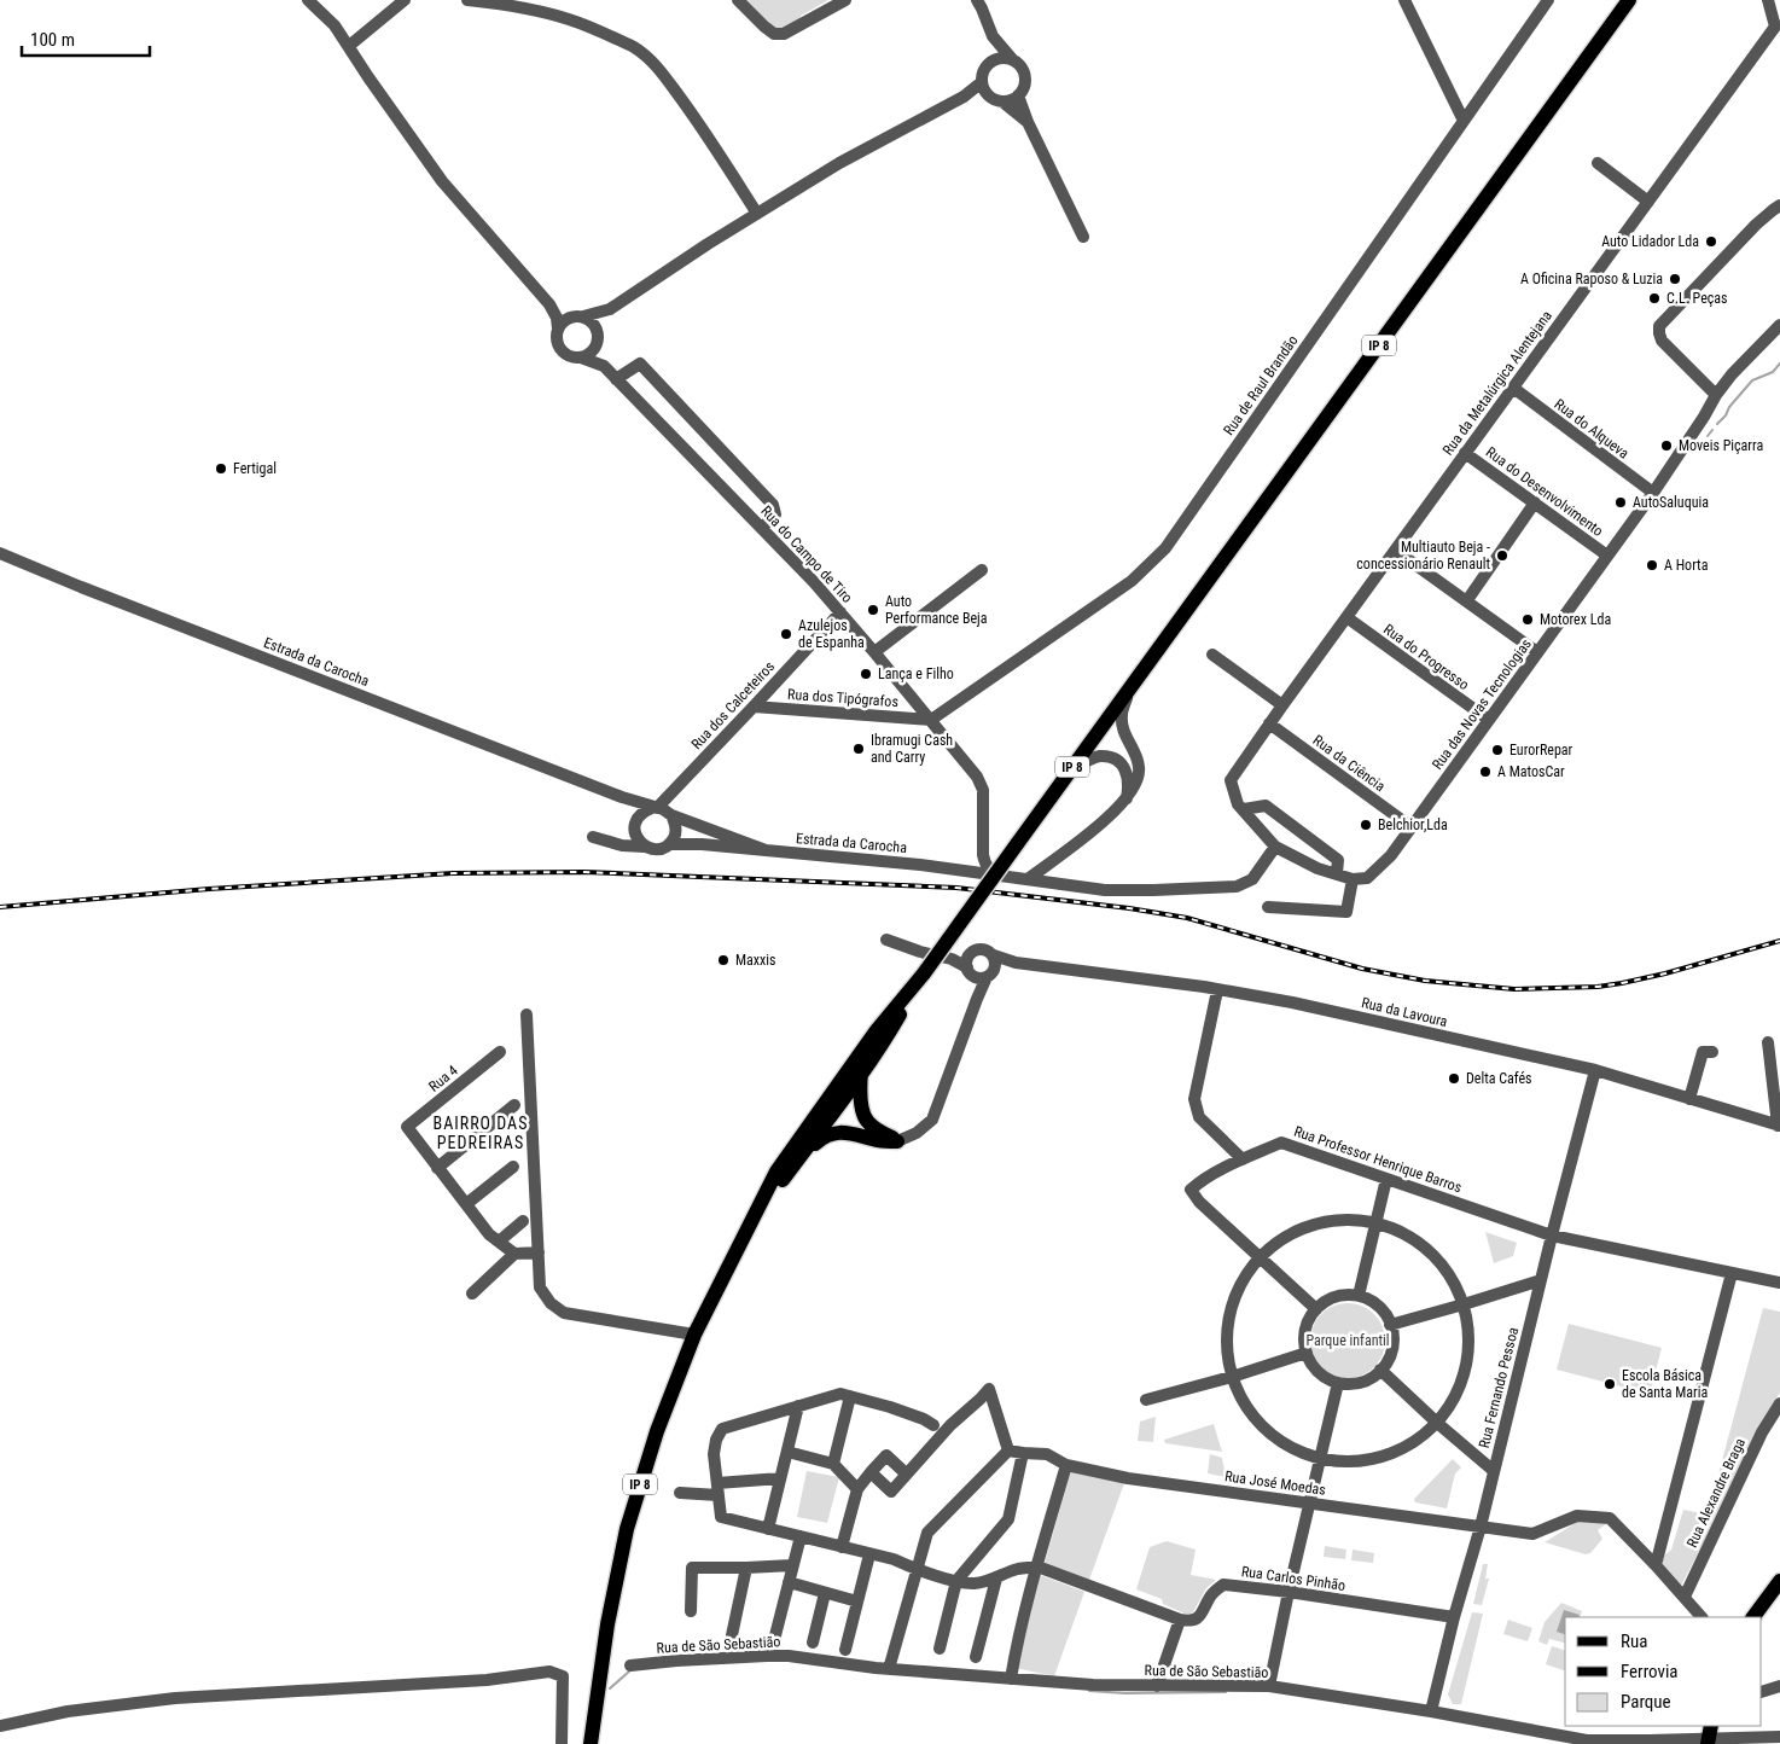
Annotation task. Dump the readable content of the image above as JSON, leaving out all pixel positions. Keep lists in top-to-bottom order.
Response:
{
  "streets": {
    "main road": ["IP 8"],
    "street": [
      "Rua da Metalúrgica Alentejana",
      "Rua de Raul Brandão",
      "Rua do Alqueva",
      "Rua do Desenvolvimento",
      "Rua do Campo de Tiro",
      "Rua do Progresso",
      "Estrada da Carocha",
      "Rua dos Tipógrafos",
      "Rua das Novas Tecnologias",
      "Rua dos Calceteiros",
      "Rua da Ciência",
      "Rua da Lavoura",
      "Rua 4",
      "Rua Professor Henrique Barros",
      "Rua Fernando Pessoa",
      "Rua José Moedas",
      "Rua Alexandre Braga",
      "Rua Carlos Pinhão",
      "Rua de São Sebastião"
    ]
  },
  "crossings": [
    ["Rua da Metalúrgica Alentejana", "Rua do Alqueva"],
    ["Rua da Metalúrgica Alentejana", "Rua do Desenvolvimento"],
    ["Rua da Metalúrgica Alentejana", "Rua do Progresso"],
    ["Rua da Metalúrgica Alentejana", "Rua da Ciência"],
    ["Rua de Raul Brandão", "Rua do Campo de Tiro"],
    ["Rua de Raul Brandão", "Rua dos Tipógrafos"],
    ["Rua do Alqueva", "Rua das Novas Tecnologias"],
    ["Rua do Desenvolvimento", "Rua das Novas Tecnologias"],
    ["Rua do Campo de Tiro", "Estrada da Carocha"],
    ["Rua do Campo de Tiro", "Rua dos Tipógrafos"],
    ["Rua do Campo de Tiro", "Rua dos Calceteiros"],
    ["Rua do Progresso", "Rua das Novas Tecnologias"],
    ["Estrada da Carocha", "Rua dos Calceteiros"],
    ["Rua dos Tipógrafos", "Rua dos Calceteiros"],
    ["Rua das Novas Tecnologias", "Rua da Ciência"],
    ["Rua da Lavoura", "Rua Fernando Pessoa"],
    ["Rua Professor Henrique Barros", "Rua Fernando Pessoa"],
    ["Rua Fernando Pessoa", "Rua José Moedas"],
    ["Rua Fernando Pessoa", "Rua Carlos Pinhão"],
    ["Rua Fernando Pessoa", "Rua de São Sebastião"],
    ["Rua José Moedas", "Rua Alexandre Braga"]
  ],
  "districts": ["BAIRRO DAS PEDREIRAS"],
  "parks": ["Parque infantil"],
  "places": [
    "Auto Lidador Lda",
    "A Oficina Raposo & Luzia",
    "C.L. Peças",
    "Moveis Piçarra",
    "Fertigal",
    "AutoSaluquia",
    "Multiauto Beja - concessionário Renault",
    "A Horta",
    "Auto Performance Beja",
    "Motorex Lda",
    "Azulejos de Espanha",
    "Lança e Filho",
    "Ibramugi Cash and Carry",
    "EurorRepar",
    "A MatosCar",
    "Belchior,Lda",
    "Maxxis",
    "Delta Cafés",
    "Escola Básica de Santa Maria"
  ],
  "legend": ["Rua", "Ferrovia", "Parque"],
  "scale_bar": "100 m"
}
